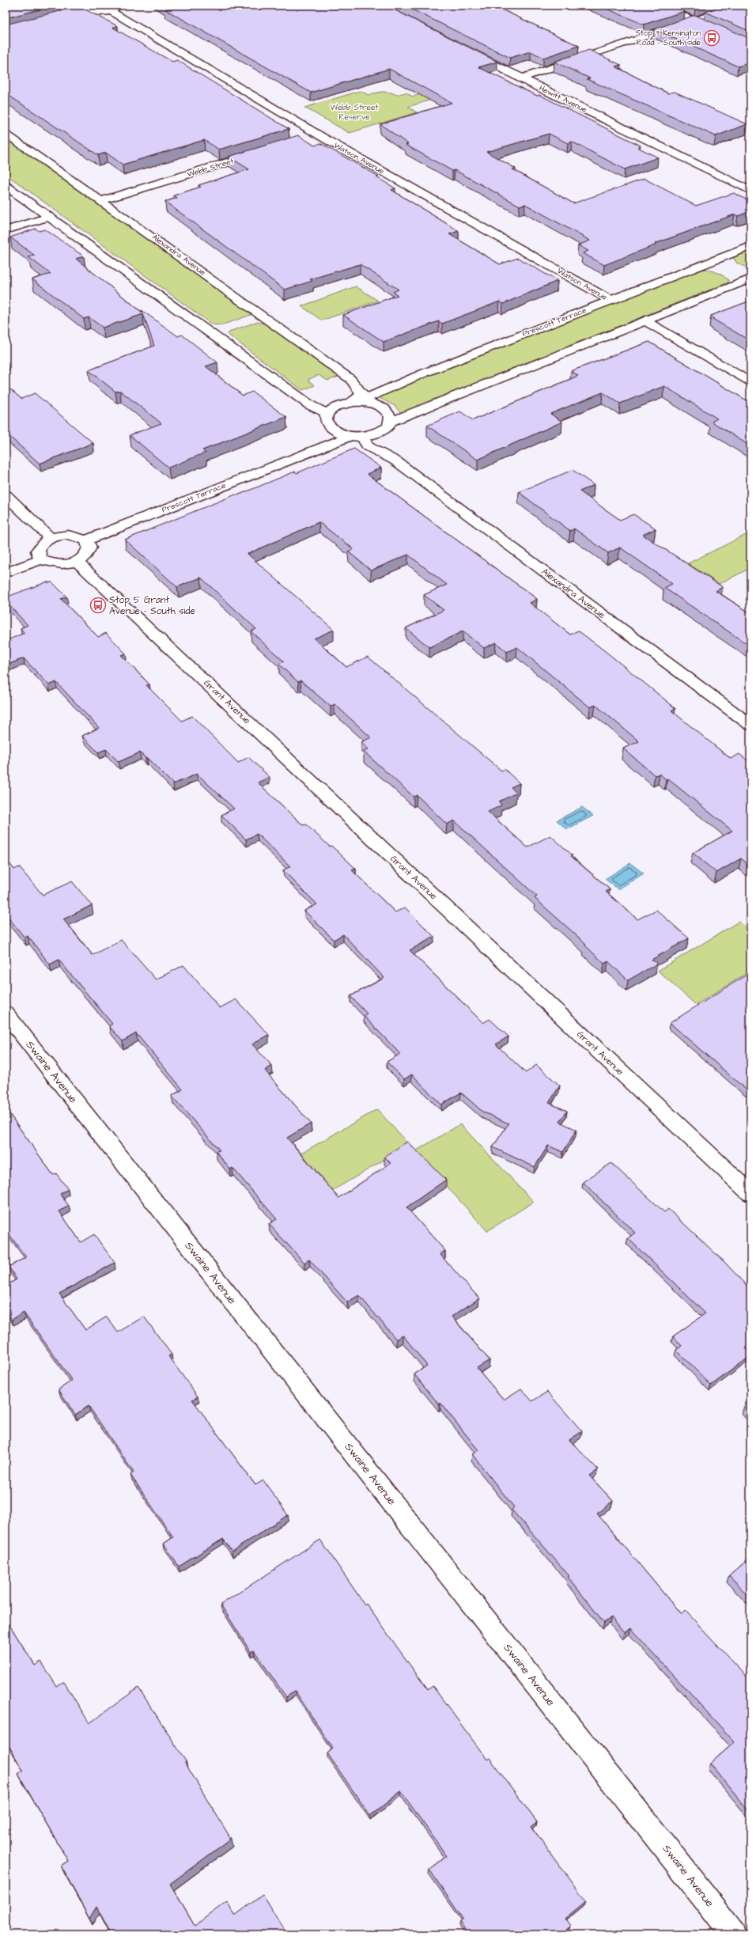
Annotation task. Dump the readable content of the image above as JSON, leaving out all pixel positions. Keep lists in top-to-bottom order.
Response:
{
  "streets": {
    "street": [
      "Hewitt Avenue",
      "Watson Avenue",
      "Webb Street",
      "Alexandra Avenue",
      "Prescott Terrace",
      "Grant Avenue",
      "Swaine Avenue"
    ]
  },
  "crossings": [
    ["Watson Avenue", "Prescott Terrace"],
    ["Webb Street", "Alexandra Avenue"],
    ["Alexandra Avenue", "Prescott Terrace"]
  ],
  "parks": ["Webb Street Reserve"],
  "places": {
    "bus stop": ["Stop 3 Kensington Road - South side", "Stop 5 Grant Avenue - South side"]
  }
}
